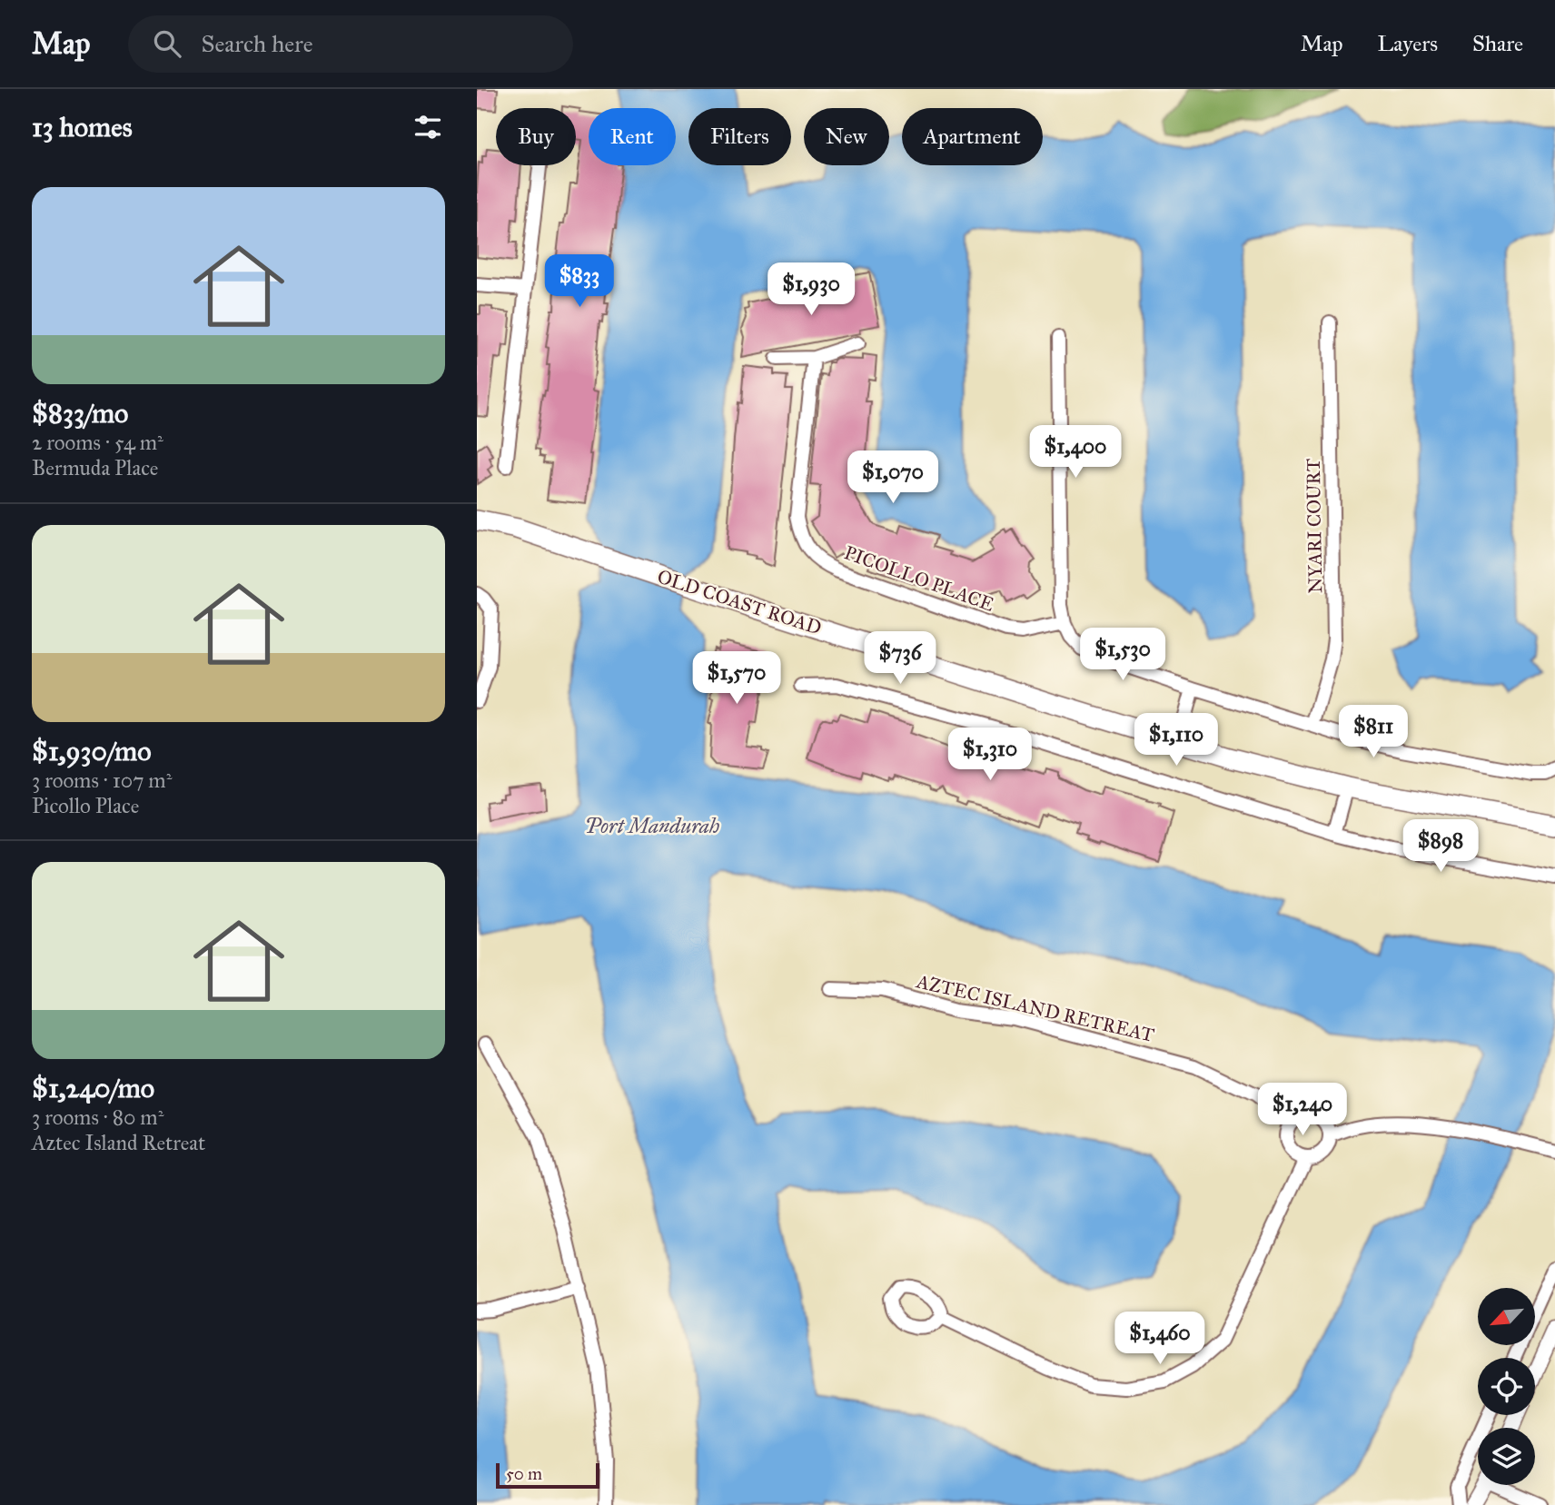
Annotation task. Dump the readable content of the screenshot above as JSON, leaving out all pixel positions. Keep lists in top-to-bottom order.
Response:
{
  "streets": {
    "main road": ["OLD COAST ROAD"],
    "street": ["NYARI COURT", "PICOLLO PLACE", "AZTEC ISLAND RETREAT"]
  },
  "water": ["Port Mandurah"],
  "scale_bar": "50 m",
  "north": "bottom left",
  "page": {
    "header": "Map",
    "search": "Search here",
    "nav": ["Map", "Layers", "Share"],
    "heading": "13 homes",
    "chip": [
      "Buy",
      "Rent",
      "Filters",
      "New",
      "Apartment"
    ],
    "list": [
      {
        "name": "$833/mo",
        "note": "2 rooms · 54 m² · Bermuda Place"
      },
      {
        "name": "$1,930/mo",
        "note": "3 rooms · 107 m² · Picollo Place"
      },
      {
        "name": "$1,240/mo",
        "note": "3 rooms · 80 m² · Aztec Island Retreat"
      }
    ],
    "price": [
      "$833",
      "$1,930",
      "$1,400",
      "$1,070",
      "$1,530",
      "$736",
      "$1,570",
      "$811",
      "$1,110",
      "$1,310",
      "$898",
      "$1,240",
      "$1,460"
    ],
    "scale": "50 m"
  }
}
